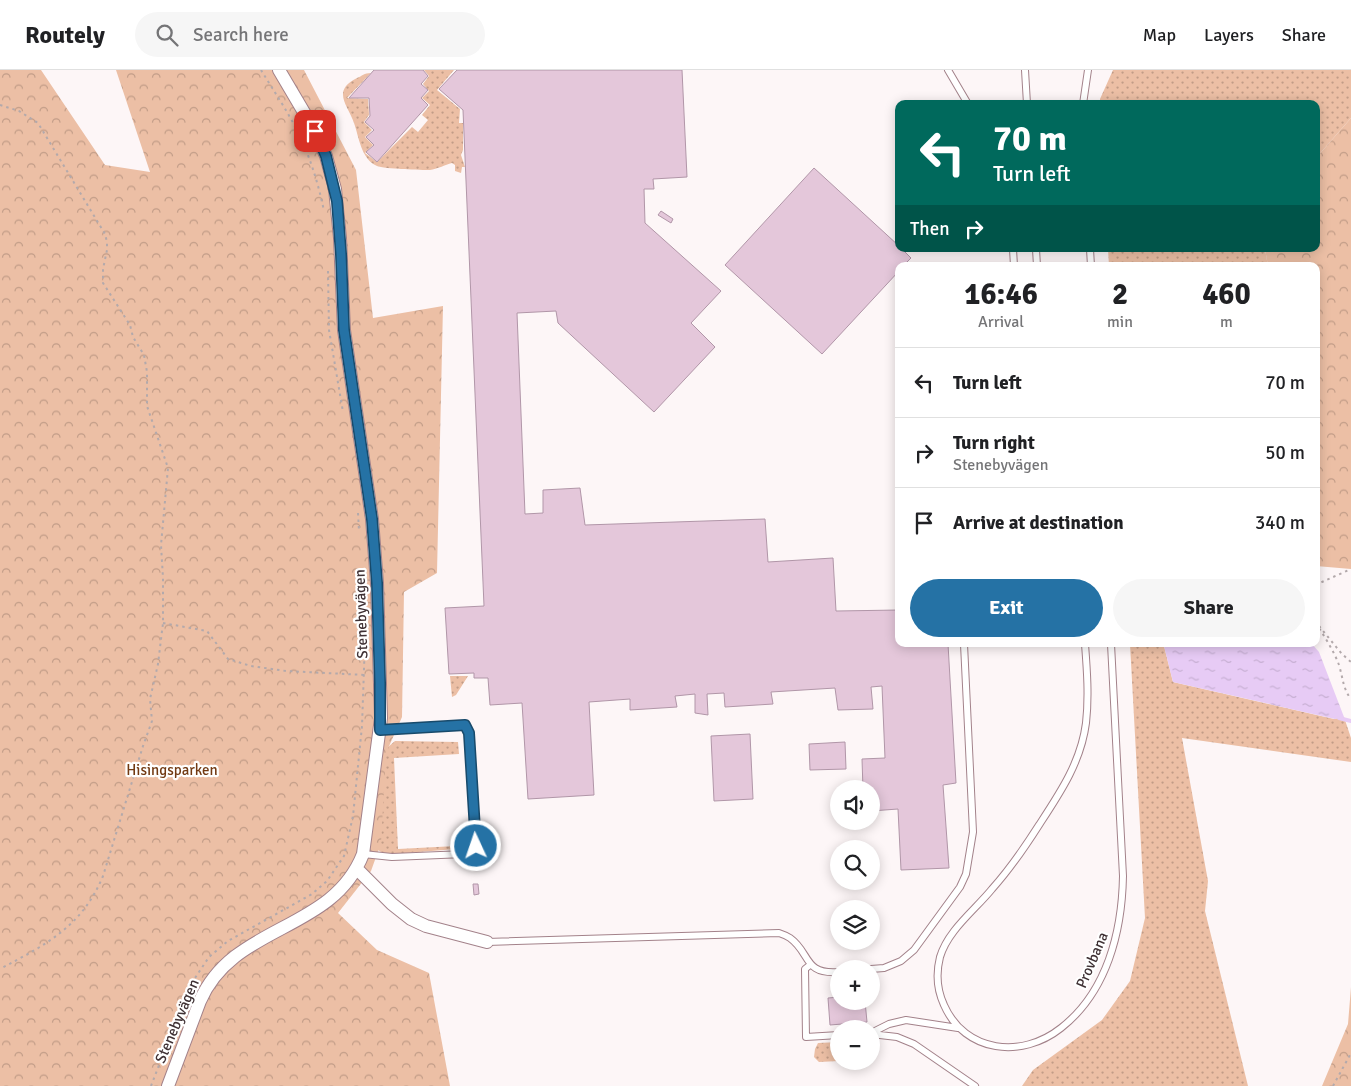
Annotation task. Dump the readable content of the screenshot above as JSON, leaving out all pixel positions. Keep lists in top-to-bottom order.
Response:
{
  "streets": {
    "street": ["Stenebyvägen"],
    "lane": ["Provbana"]
  },
  "parks": ["Hisingsparken"],
  "page": {
    "header": "Routely",
    "search": "Search here",
    "nav": ["Map", "Layers", "Share"],
    "turn": ["70 m", "Turn left"],
    "then": "Then",
    "eta": [
      "16:46",
      "Arrival",
      "2",
      "min",
      "460",
      "m"
    ],
    "list": [
      {
        "name": "Turn left",
        "value": "70 m"
      },
      {
        "name": "Turn right",
        "note": "Stenebyvägen",
        "value": "50 m"
      },
      {
        "name": "Arrive at destination",
        "value": "340 m"
      }
    ],
    "buttons": ["Exit", "Share"],
    "map_buttons": ["+", "−"]
  }
}
